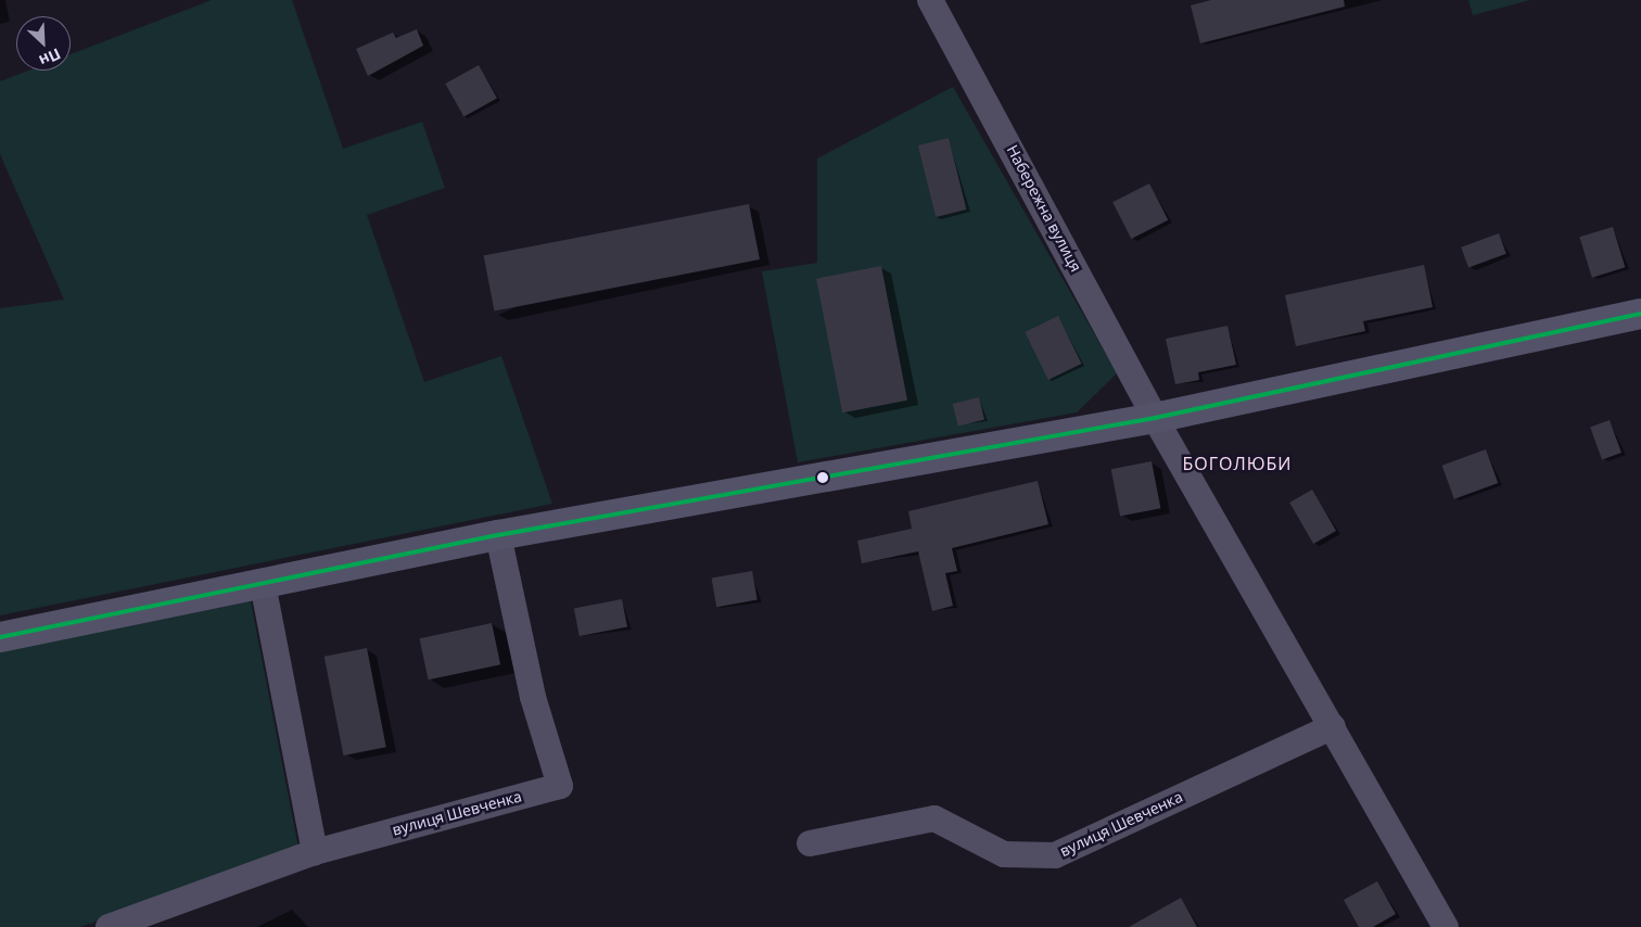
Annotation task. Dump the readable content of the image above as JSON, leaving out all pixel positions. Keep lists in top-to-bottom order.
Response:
{
  "streets": {
    "street": ["Набережна вулиця", "вулиця Шевченка"]
  },
  "districts": ["БОГОЛЮБИ"],
  "north": "bottom right"
}
